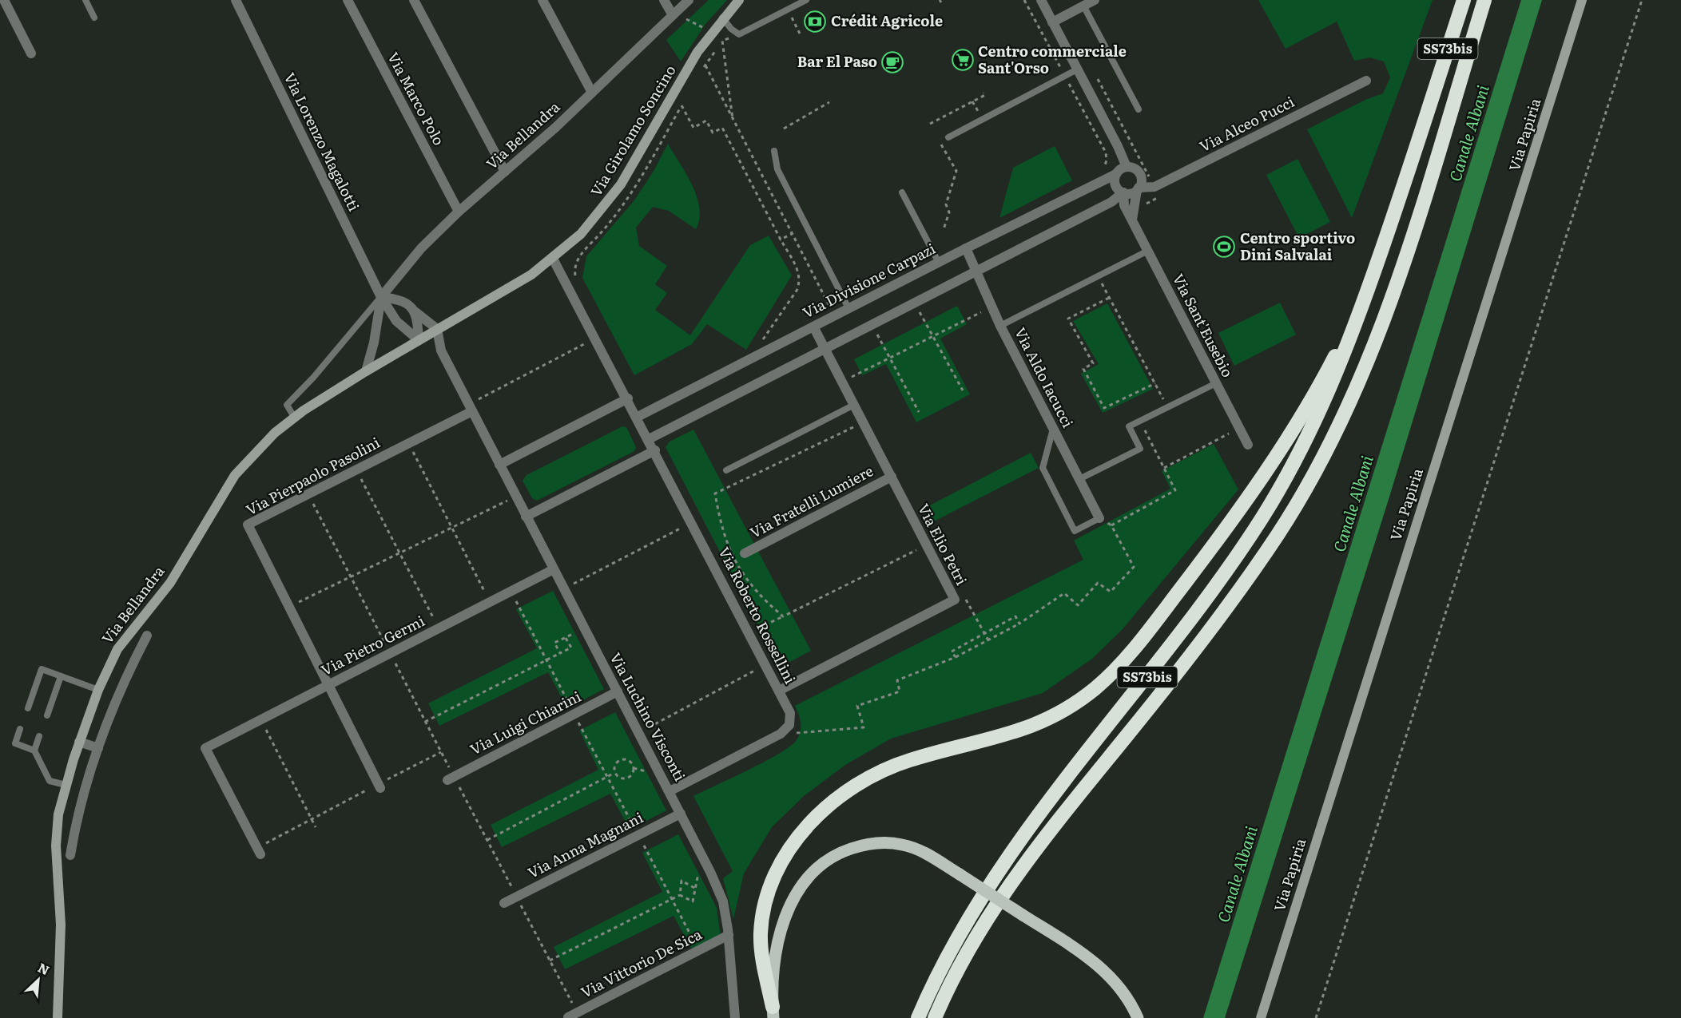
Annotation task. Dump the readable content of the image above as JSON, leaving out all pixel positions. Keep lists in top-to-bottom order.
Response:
{
  "streets": {
    "highway": ["SS73bis"],
    "main road": ["Via Girolamo Soncino", "Via Papiria", "Via Bellandra"],
    "street": [
      "Via Marco Polo",
      "Via Alceo Pucci",
      "Via Lorenzo Magalotti",
      "Via Divisione Carpazi",
      "Via Sant'Eusebio",
      "Via Aldo Iacucci",
      "Via Pierpaolo Pasolini",
      "Via Fratelli Lumiere",
      "Via Elio Petri",
      "Via Roberto Rossellini",
      "Via Pietro Germi",
      "Via Luchino Visconti",
      "Via Luigi Chiarini",
      "Via Anna Magnani",
      "Via Vittorio De Sica"
    ]
  },
  "crossings": [
    ["Via Marco Polo", "Via Bellandra"],
    ["Via Alceo Pucci", "Via Divisione Carpazi"],
    ["Via Alceo Pucci", "Via Sant'Eusebio"],
    ["Via Girolamo Soncino", "Via Bellandra"],
    ["Via Girolamo Soncino", "Via Lorenzo Magalotti"],
    ["Via Girolamo Soncino", "Via Roberto Rossellini"],
    ["Via Girolamo Soncino", "Via Luchino Visconti"],
    ["Via Bellandra", "Via Lorenzo Magalotti"],
    ["Via Divisione Carpazi", "Via Sant'Eusebio"],
    ["Via Divisione Carpazi", "Via Aldo Iacucci"],
    ["Via Divisione Carpazi", "Via Elio Petri"],
    ["Via Divisione Carpazi", "Via Roberto Rossellini"],
    ["Via Pierpaolo Pasolini", "Via Pietro Germi"],
    ["Via Pierpaolo Pasolini", "Via Luchino Visconti"],
    ["Via Fratelli Lumiere", "Via Elio Petri"],
    ["Via Elio Petri", "Via Roberto Rossellini"],
    ["Via Pietro Germi", "Via Luchino Visconti"],
    ["Via Luchino Visconti", "Via Luigi Chiarini"],
    ["Via Luchino Visconti", "Via Anna Magnani"],
    ["Via Luchino Visconti", "Via Vittorio De Sica"]
  ],
  "water": ["Canale Albani"],
  "places": {
    "bank": ["Crédit Agricole"],
    "supermarket": ["Centro commerciale Sant'Orso"],
    "cafe": ["Bar El Paso"],
    "sports": ["Centro sportivo Dini Salvalai"]
  },
  "north": "top right"
}
